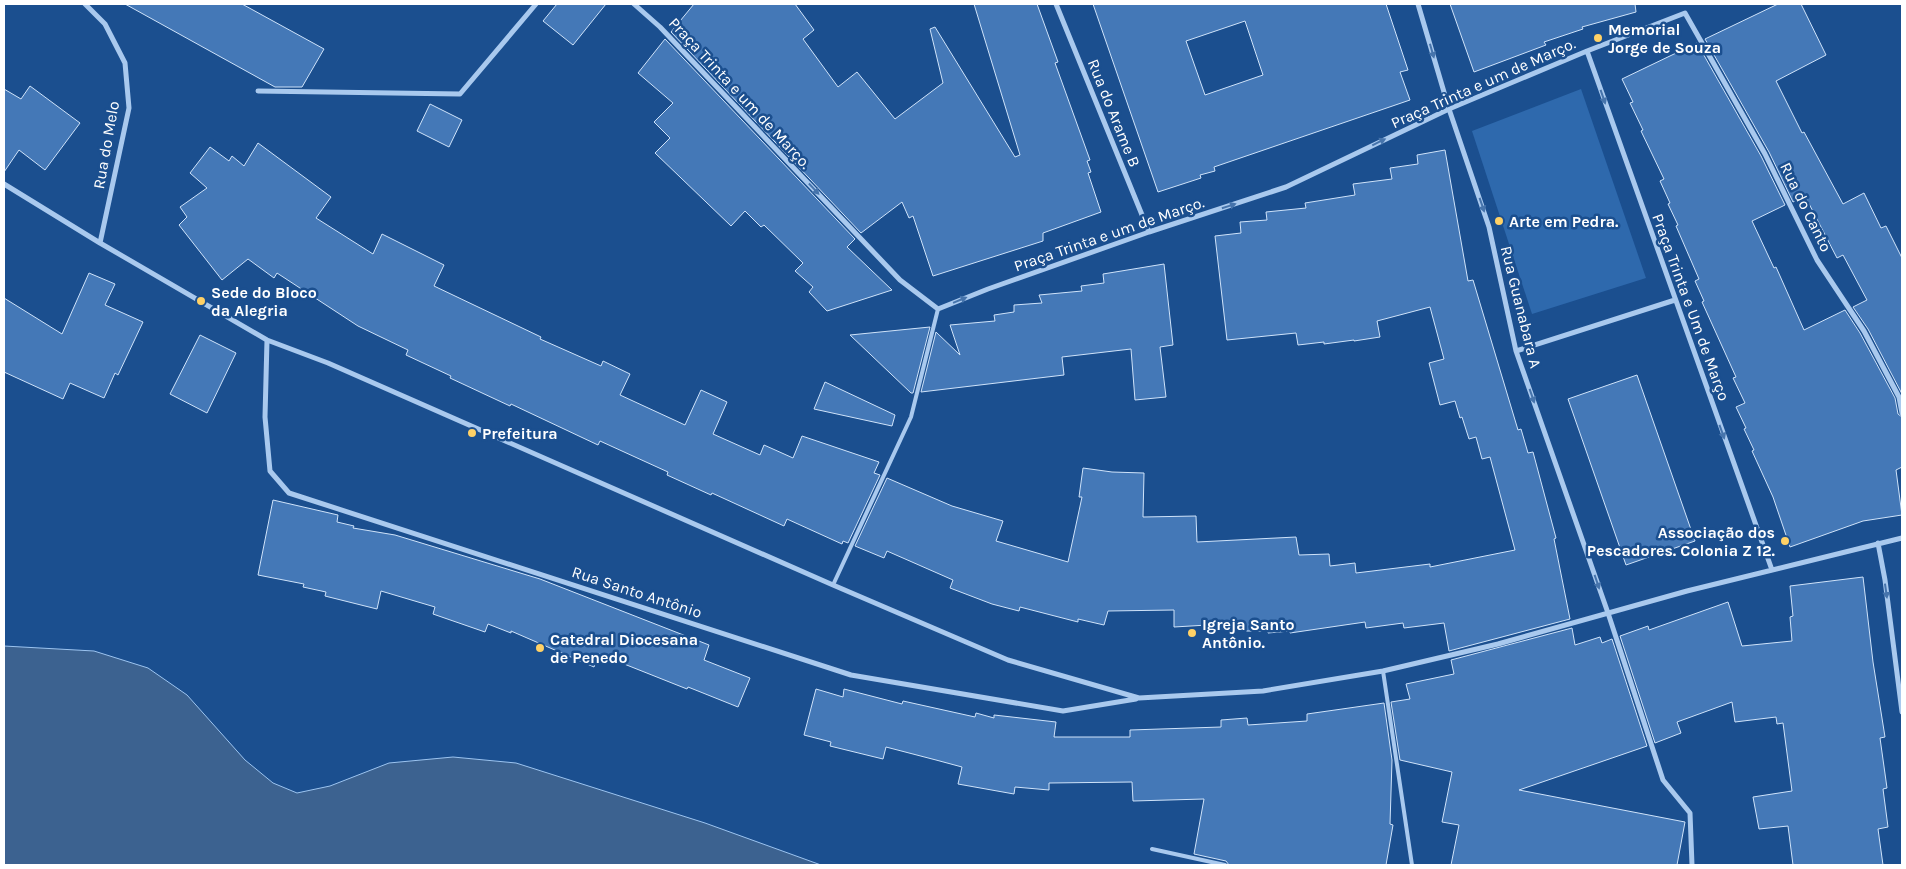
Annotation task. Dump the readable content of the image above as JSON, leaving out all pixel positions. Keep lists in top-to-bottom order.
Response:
{
  "streets": {
    "street": [
      "Praça Trinta e um de Março.",
      "Rua do Arame B",
      "Rua do Melo",
      "Rua do Canto",
      "Rua Guanabara A",
      "Praça Trinta e Um de Março",
      "Rua Santo Antônio"
    ]
  },
  "crossings": [
    ["Praça Trinta e um de Março.", "Rua do Arame B"],
    ["Praça Trinta e um de Março.", "Rua do Canto"],
    ["Praça Trinta e um de Março.", "Rua Guanabara A"],
    ["Praça Trinta e um de Março.", "Praça Trinta e Um de Março"]
  ],
  "one_way": ["Praça Trinta e um de Março.", "Rua Guanabara A", "Praça Trinta e Um de Março"],
  "places": [
    "Memorial Jorge de Souza",
    "Arte em Pedra.",
    "Sede do Bloco da Alegria",
    "Prefeitura",
    "Associação dos Pescadores. Colonia Z 12.",
    "Igreja Santo Antônio.",
    "Catedral Diocesana de Penedo"
  ]
}
